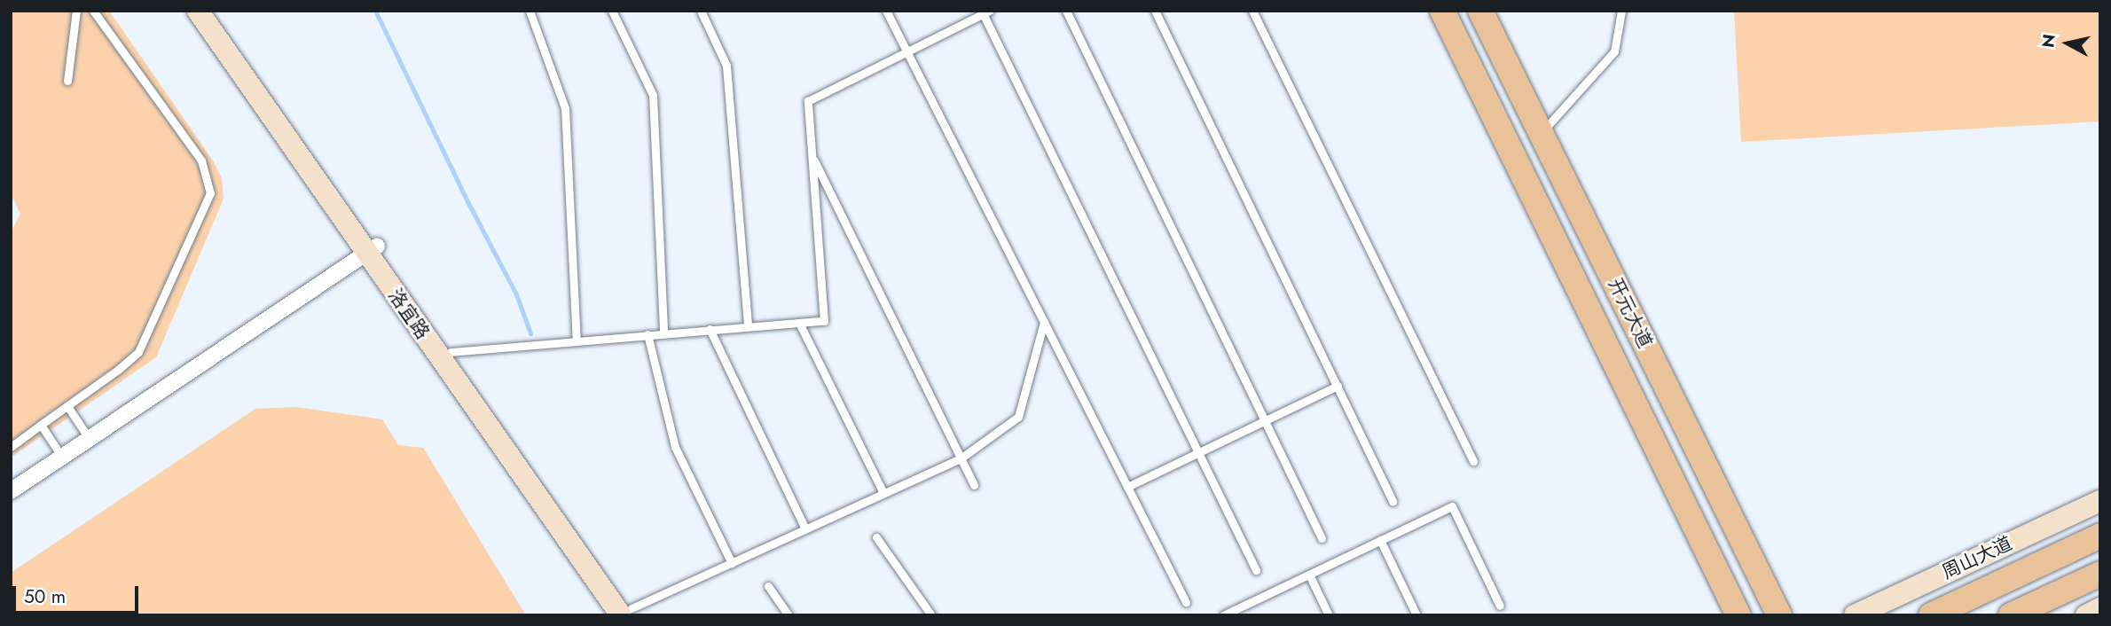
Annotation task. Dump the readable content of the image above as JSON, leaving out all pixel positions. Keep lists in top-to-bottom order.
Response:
{
  "streets": {
    "main road": ["开元大道", "周山大道"],
    "street": ["洛宜路"]
  },
  "scale_bar": "50 m",
  "north": "left"
}
